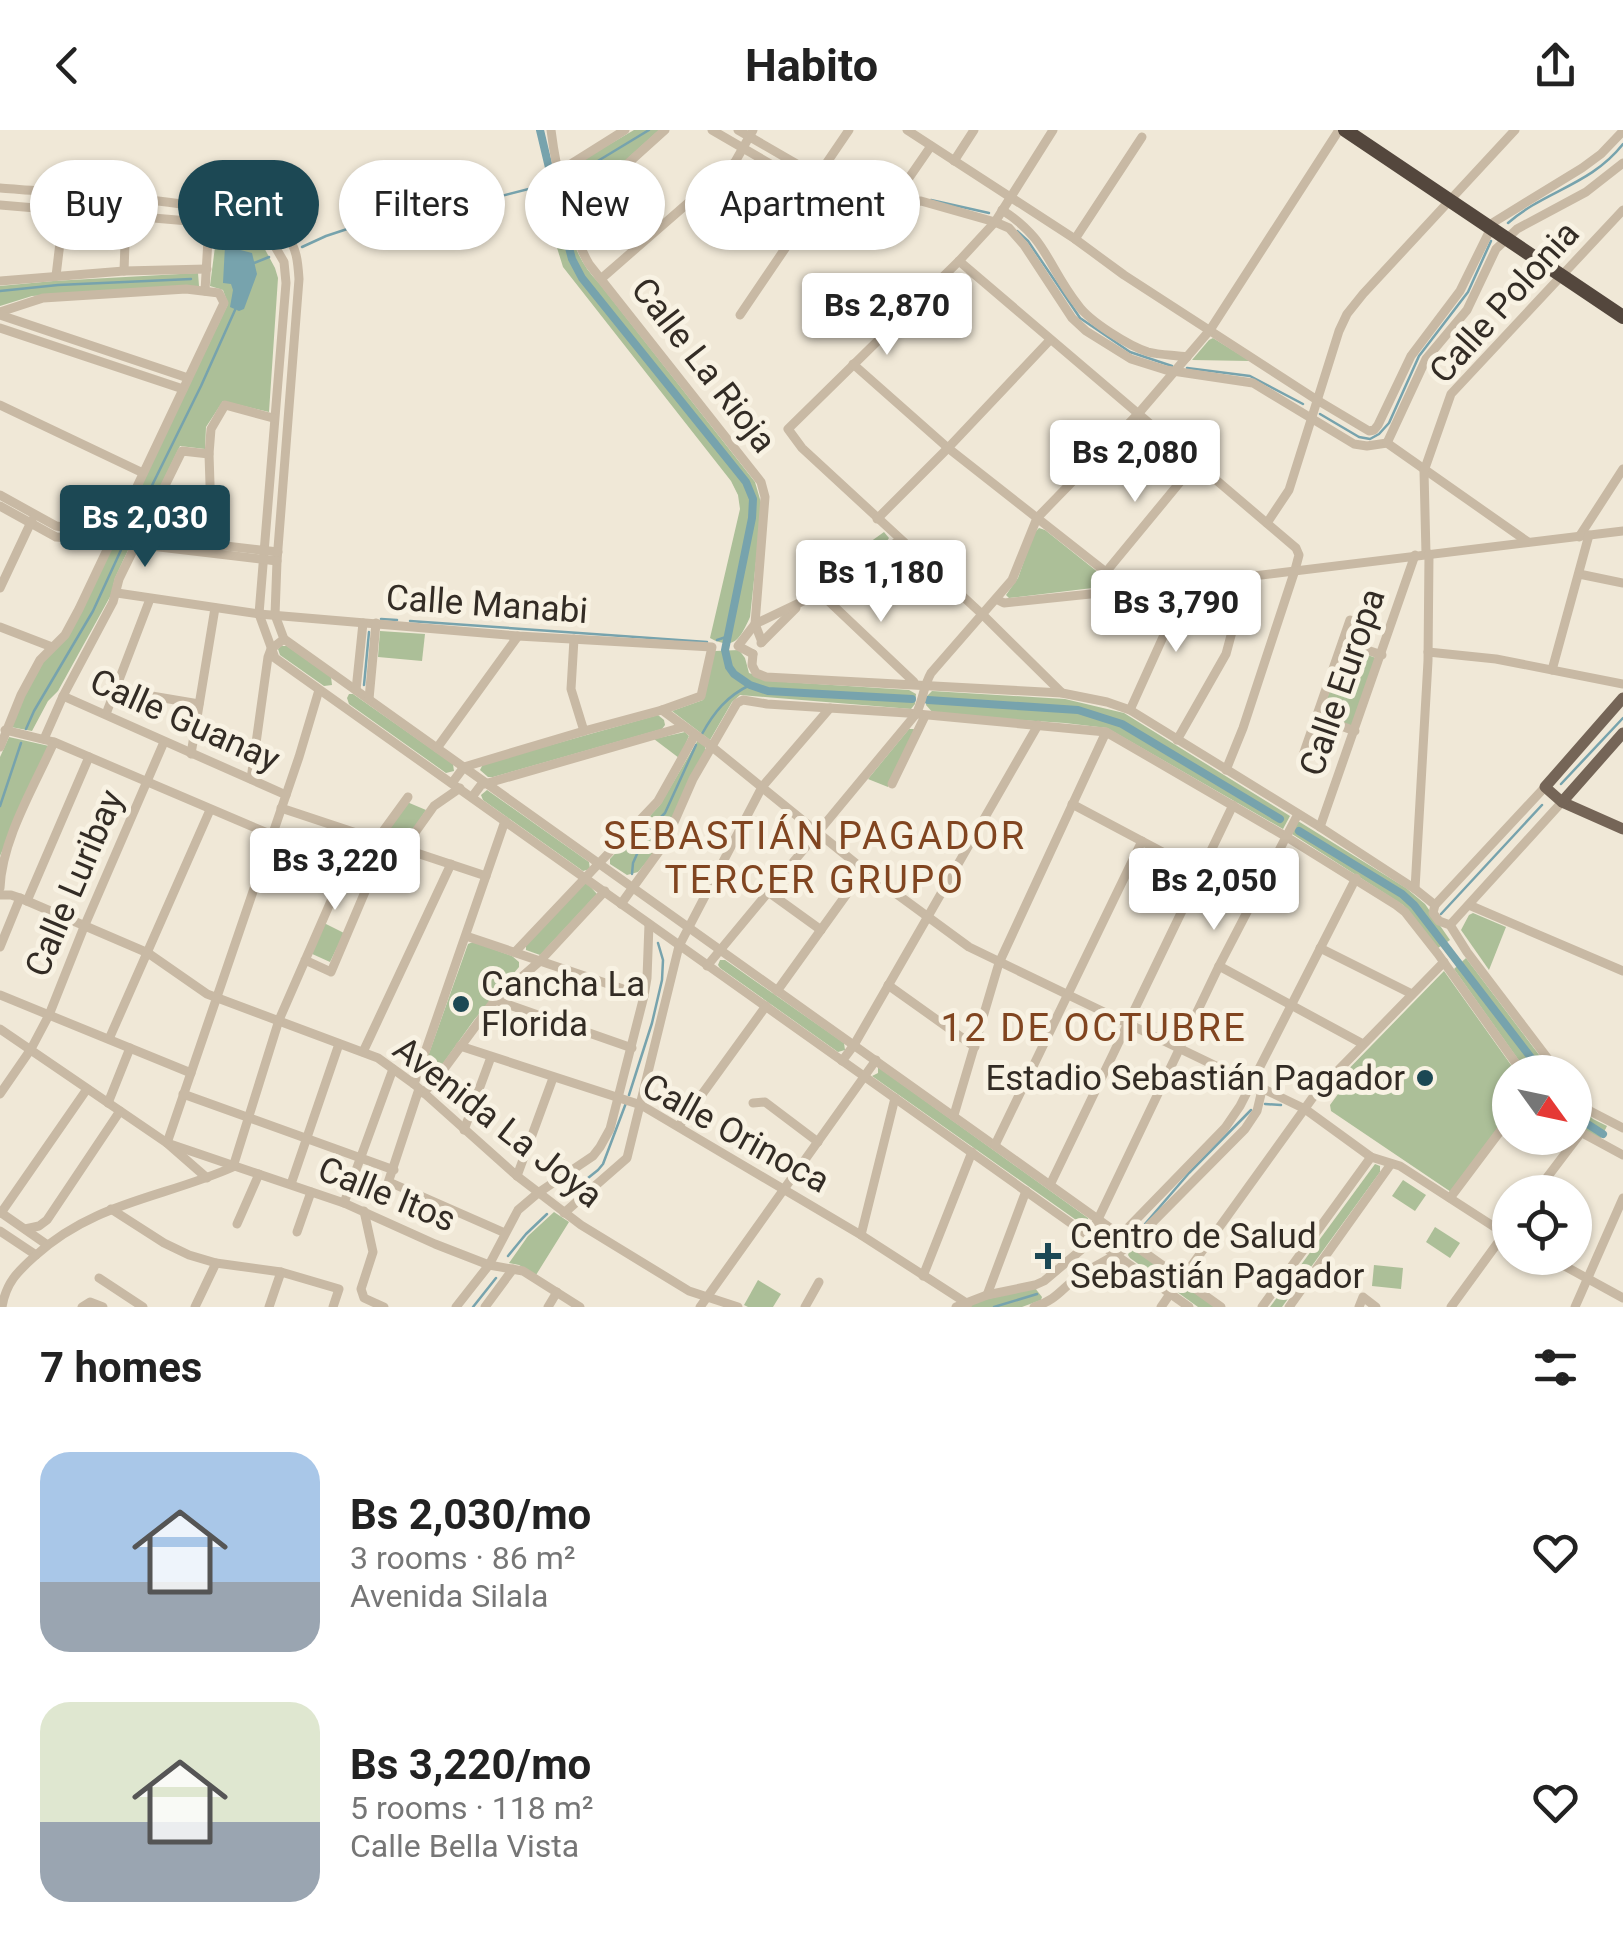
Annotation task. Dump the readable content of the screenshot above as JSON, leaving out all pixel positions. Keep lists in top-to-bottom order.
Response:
{
  "streets": {
    "street": [
      "Calle Polonia",
      "Calle La Rioja",
      "Calle Manabi",
      "Calle Europa",
      "Calle Guanay",
      "Calle Luribay",
      "Avenida La Joya",
      "Calle Orinoca",
      "Calle Itos"
    ]
  },
  "crossings": [
    ["Calle Polonia", "Calle Europa"],
    ["Calle Guanay", "Calle Luribay"],
    ["Calle Luribay", "Avenida La Joya"],
    ["Calle Luribay", "Calle Itos"]
  ],
  "districts": ["SEBASTIÁN PAGADOR TERCER GRUPO", "12 DE OCTUBRE"],
  "places": {
    "other": ["Cancha La Florida", "Estadio Sebastián Pagador"],
    "health": ["Centro de Salud Sebastián Pagador"]
  },
  "north": "bottom right",
  "page": {
    "header": "Habito",
    "chip": [
      "Buy",
      "Rent",
      "Filters",
      "New",
      "Apartment"
    ],
    "price": [
      "Bs 2,870",
      "Bs 2,080",
      "Bs 2,030",
      "Bs 1,180",
      "Bs 3,790",
      "Bs 3,220",
      "Bs 2,050"
    ],
    "heading": "7 homes",
    "list": [
      {
        "name": "Bs 2,030/mo",
        "note": "3 rooms · 86 m² · Avenida Silala"
      },
      {
        "name": "Bs 3,220/mo",
        "note": "5 rooms · 118 m² · Calle Bella Vista"
      }
    ]
  }
}
